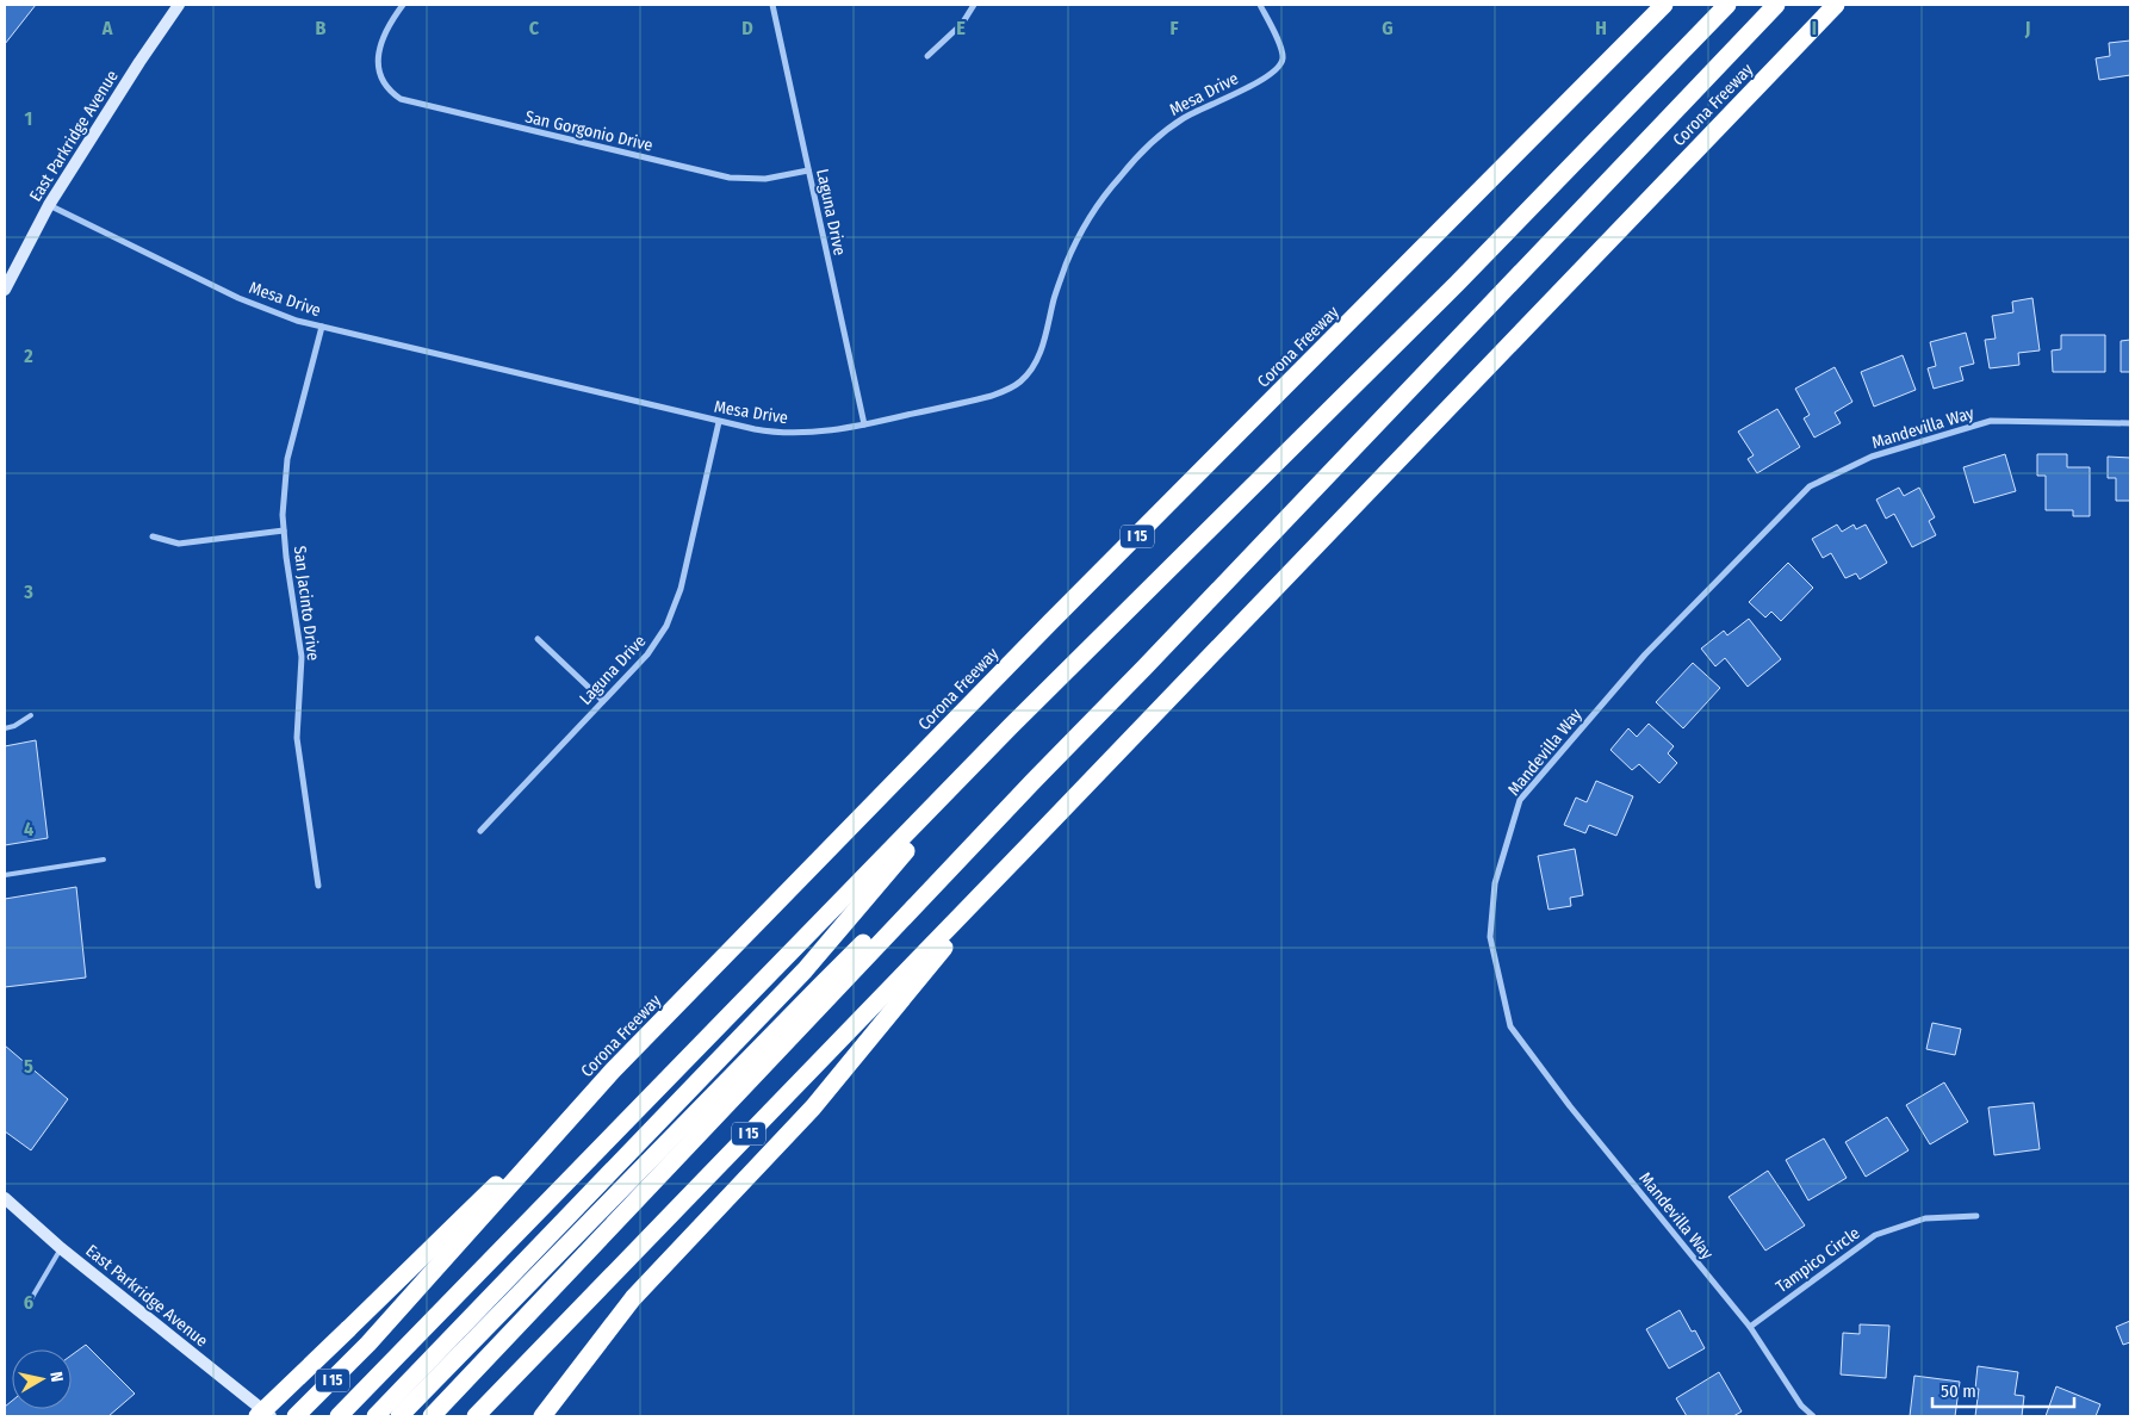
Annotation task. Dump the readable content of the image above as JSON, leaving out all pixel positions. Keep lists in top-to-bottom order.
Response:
{
  "streets": {
    "highway": ["Corona Freeway", "I 15"],
    "main road": ["East Parkridge Avenue"],
    "street": [
      "Mesa Drive",
      "San Gorgonio Drive",
      "Laguna Drive",
      "Mandevilla Way",
      "San Jacinto Drive",
      "Tampico Circle"
    ]
  },
  "crossings": [
    ["Mesa Drive", "East Parkridge Avenue"],
    ["Mesa Drive", "Laguna Drive"],
    ["Mesa Drive", "San Jacinto Drive"],
    ["San Gorgonio Drive", "Laguna Drive"],
    ["Mandevilla Way", "Tampico Circle"]
  ],
  "scale_bar": "50 m",
  "north": "right",
  "grid": {
    "columns": [
      "A",
      "B",
      "C",
      "D",
      "E",
      "F",
      "G",
      "H",
      "I",
      "J"
    ],
    "rows": [
      "1",
      "2",
      "3",
      "4",
      "5",
      "6"
    ]
  }
}
